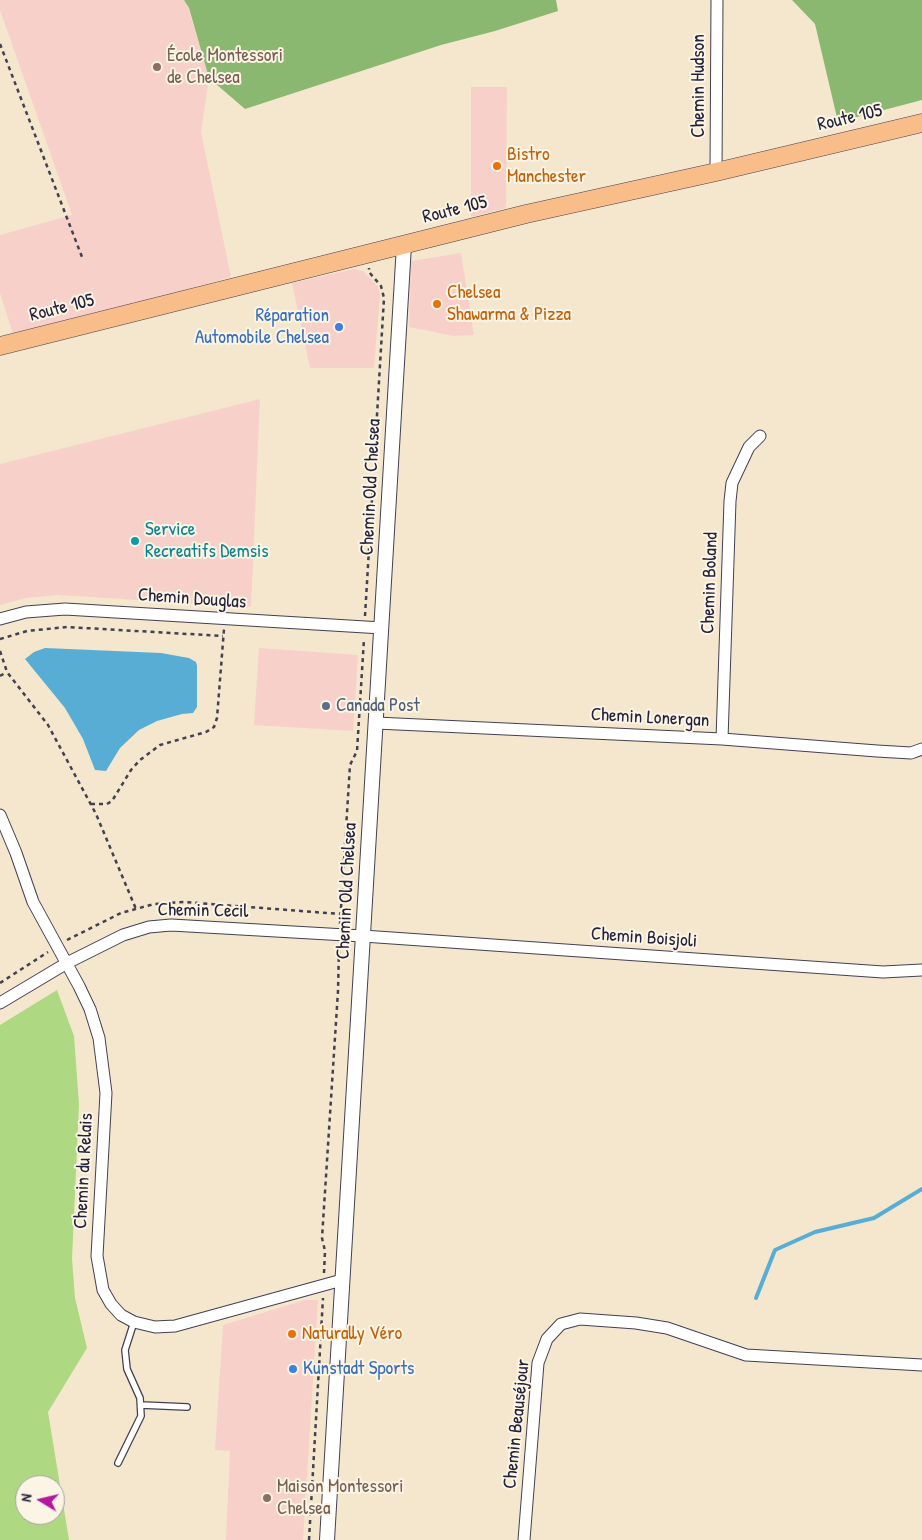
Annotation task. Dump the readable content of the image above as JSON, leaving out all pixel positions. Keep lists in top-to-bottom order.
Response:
{
  "streets": {
    "main road": ["Route 105"],
    "street": [
      "Chemin Hudson",
      "Chemin Old Chelsea",
      "Chemin Boland",
      "Chemin Douglas",
      "Chemin Lonergan",
      "Chemin Cecil",
      "Chemin Boisjoli",
      "Chemin du Relais",
      "Chemin Beauséjour"
    ]
  },
  "crossings": [
    ["Chemin Hudson", "Route 105"],
    ["Route 105", "Chemin Old Chelsea"],
    ["Chemin Old Chelsea", "Chemin Douglas"],
    ["Chemin Old Chelsea", "Chemin Lonergan"],
    ["Chemin Old Chelsea", "Chemin Cecil"],
    ["Chemin Old Chelsea", "Chemin Boisjoli"],
    ["Chemin Old Chelsea", "Chemin du Relais"],
    ["Chemin Boland", "Chemin Lonergan"],
    ["Chemin Cecil", "Chemin Boisjoli"],
    ["Chemin Cecil", "Chemin du Relais"]
  ],
  "places": [
    "École Montessori de Chelsea",
    "Bistro Manchester",
    "Chelsea Shawarma & Pizza",
    "Réparation Automobile Chelsea",
    "Service Recreatifs Demsis",
    "Canada Post",
    "Naturally Véro",
    "Kunstadt Sports",
    "Maison Montessori Chelsea"
  ],
  "north": "left"
}
